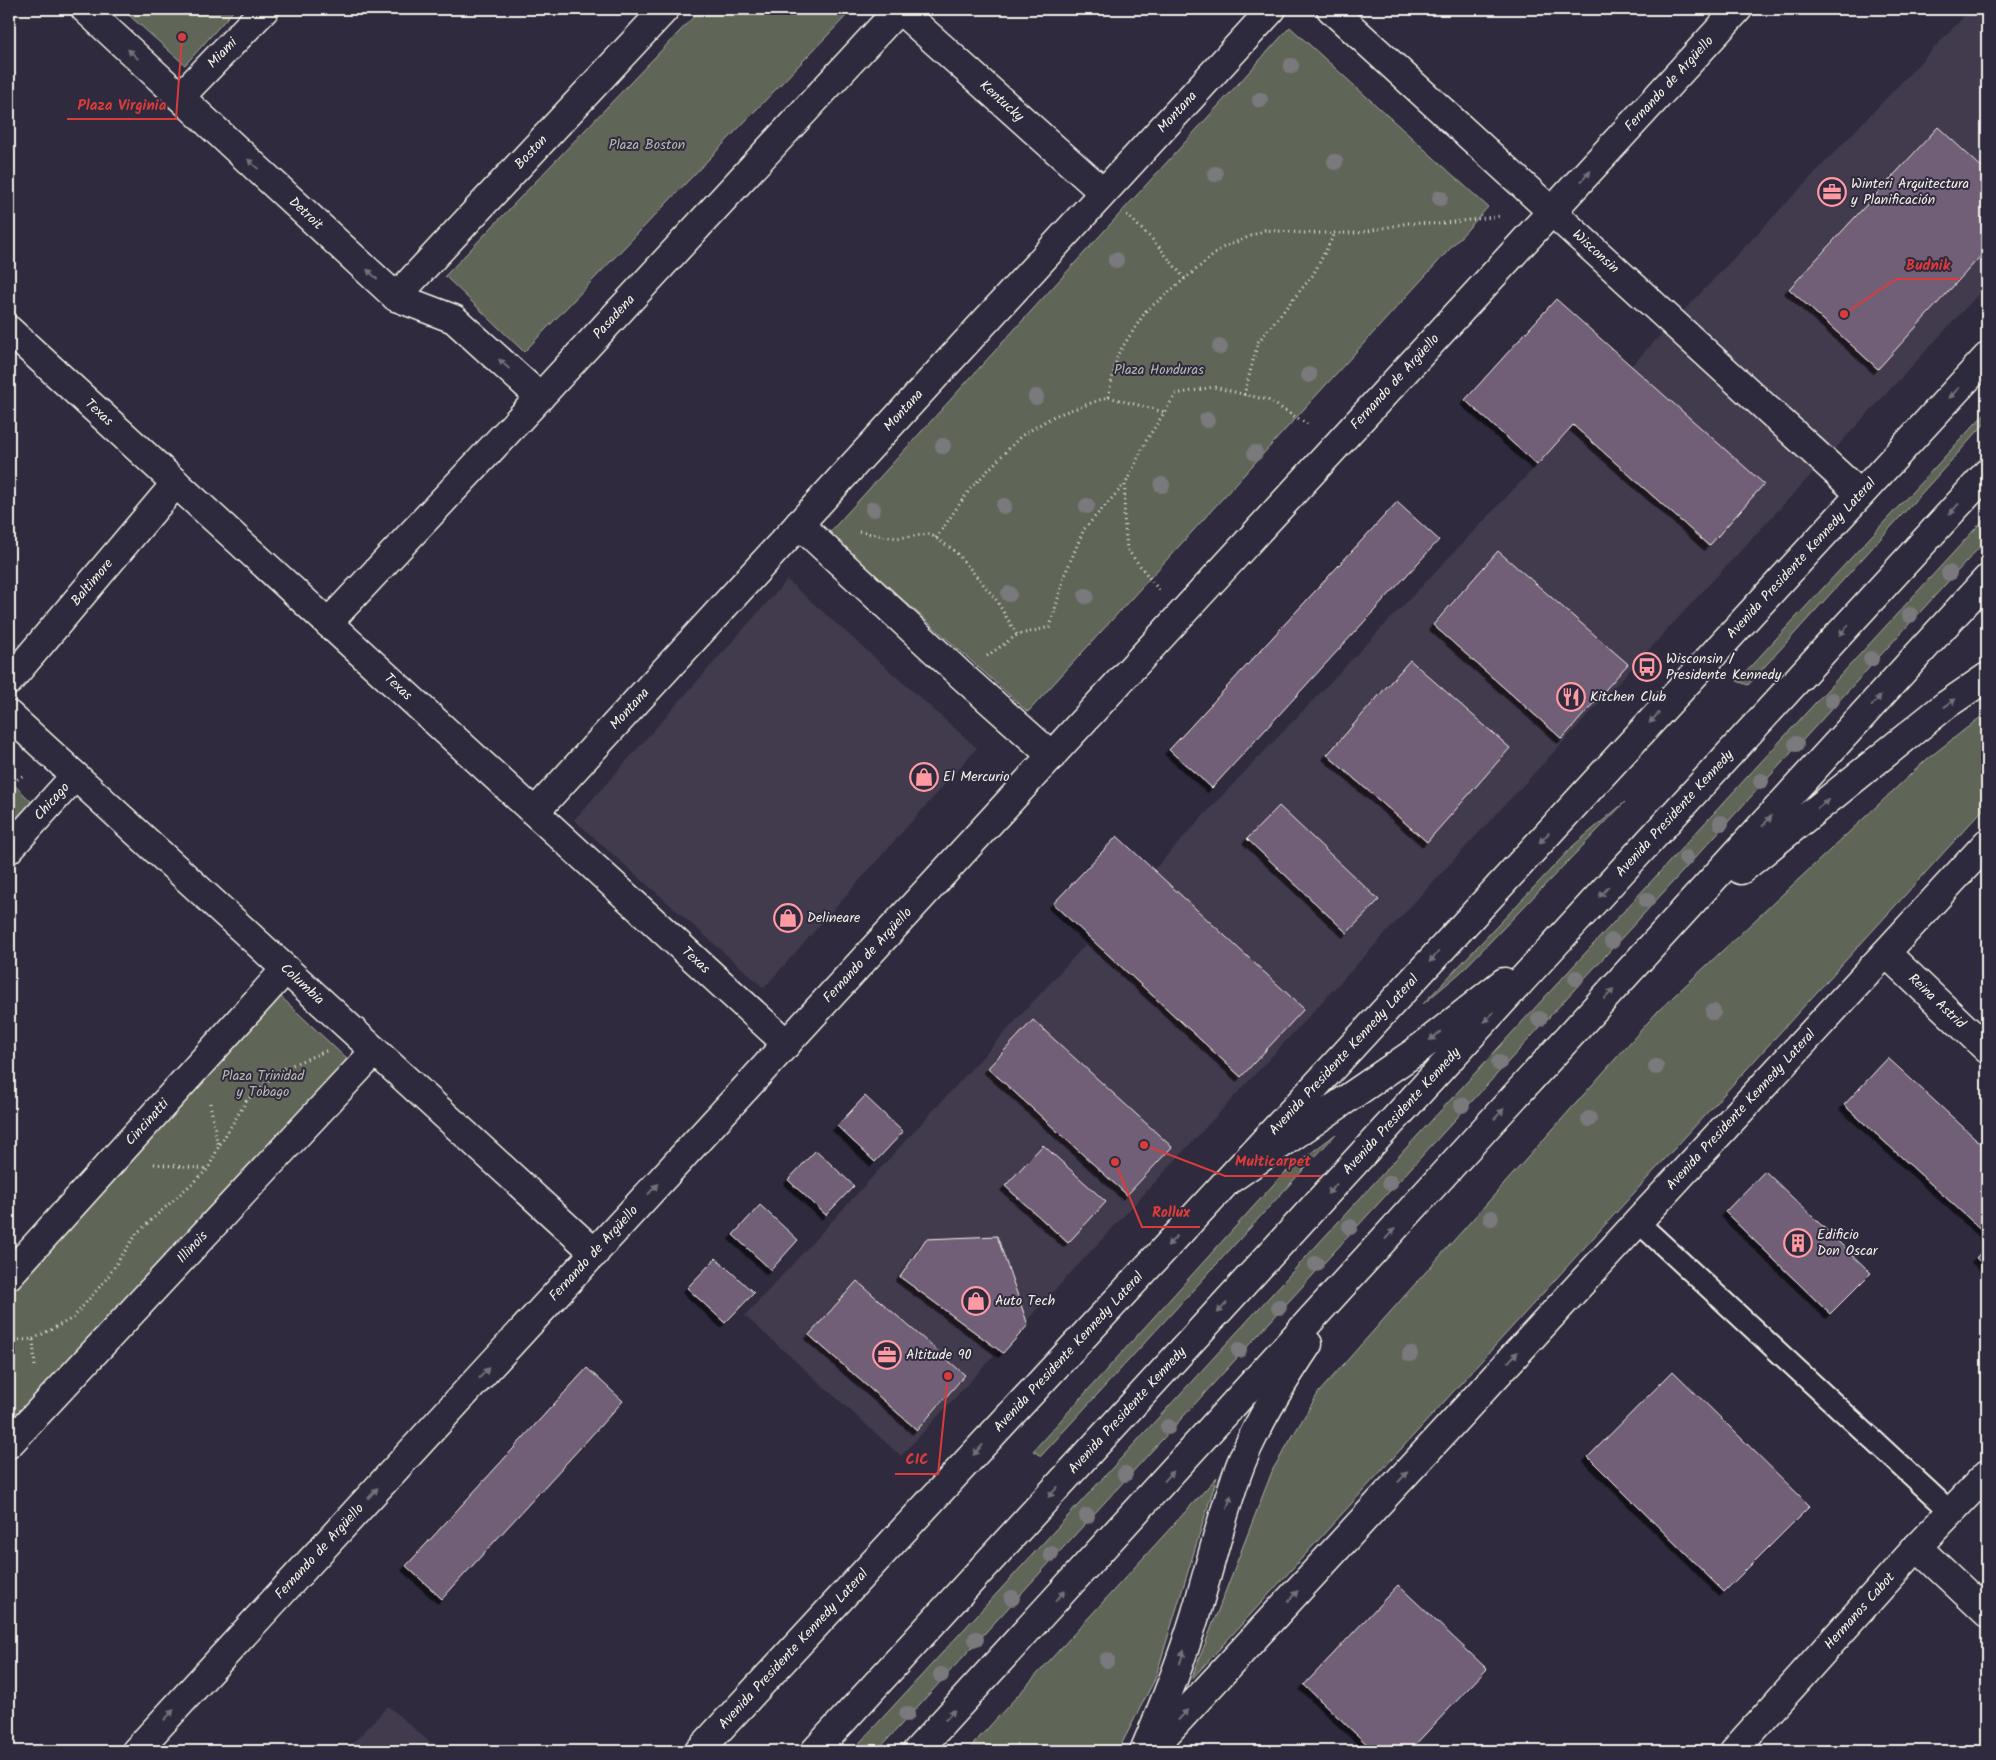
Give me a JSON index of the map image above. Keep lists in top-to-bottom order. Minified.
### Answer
{"streets":{"main road":["Miami","Fernando de Argüello","Kentucky","Montana","Boston","Detroit","Wisconsin","Pasadena","Texas","Avenida Presidente Kennedy Lateral","Baltimore","Chicago","Avenida Presidente Kennedy","Columbia","Reina Astrid","Cincinatti","Illinois","Hermanos Cabot"]},"crossings":[["Miami","Detroit"],["Fernando de Argüello","Wisconsin"],["Fernando de Argüello","Texas"],["Fernando de Argüello","Columbia"],["Kentucky","Montana"],["Kentucky","Pasadena"],["Montana","Texas"],["Boston","Detroit"],["Detroit","Pasadena"],["Wisconsin","Avenida Presidente Kennedy Lateral"],["Pasadena","Texas"],["Texas","Baltimore"],["Avenida Presidente Kennedy Lateral","Reina Astrid"],["Chicago","Columbia"],["Columbia","Cincinatti"],["Columbia","Illinois"]],"one_way":["Fernando de Argüello","Detroit"],"parks":["Plaza Boston","Plaza Honduras","Plaza Trinidad y Tobago"],"places":{"other":["Plaza Virginia","Budnik","Multicarpet","Rollux","CIC"],"office":["Winteri Arquitectura y Planificación","Altitude 90"],"bus stop":["Wisconsin / Presidente Kennedy"],"restaurant":["Kitchen Club"],"shop":["El Mercurio","Delineare","Auto Tech"],"building":["Edificio Don Oscar"]}}
